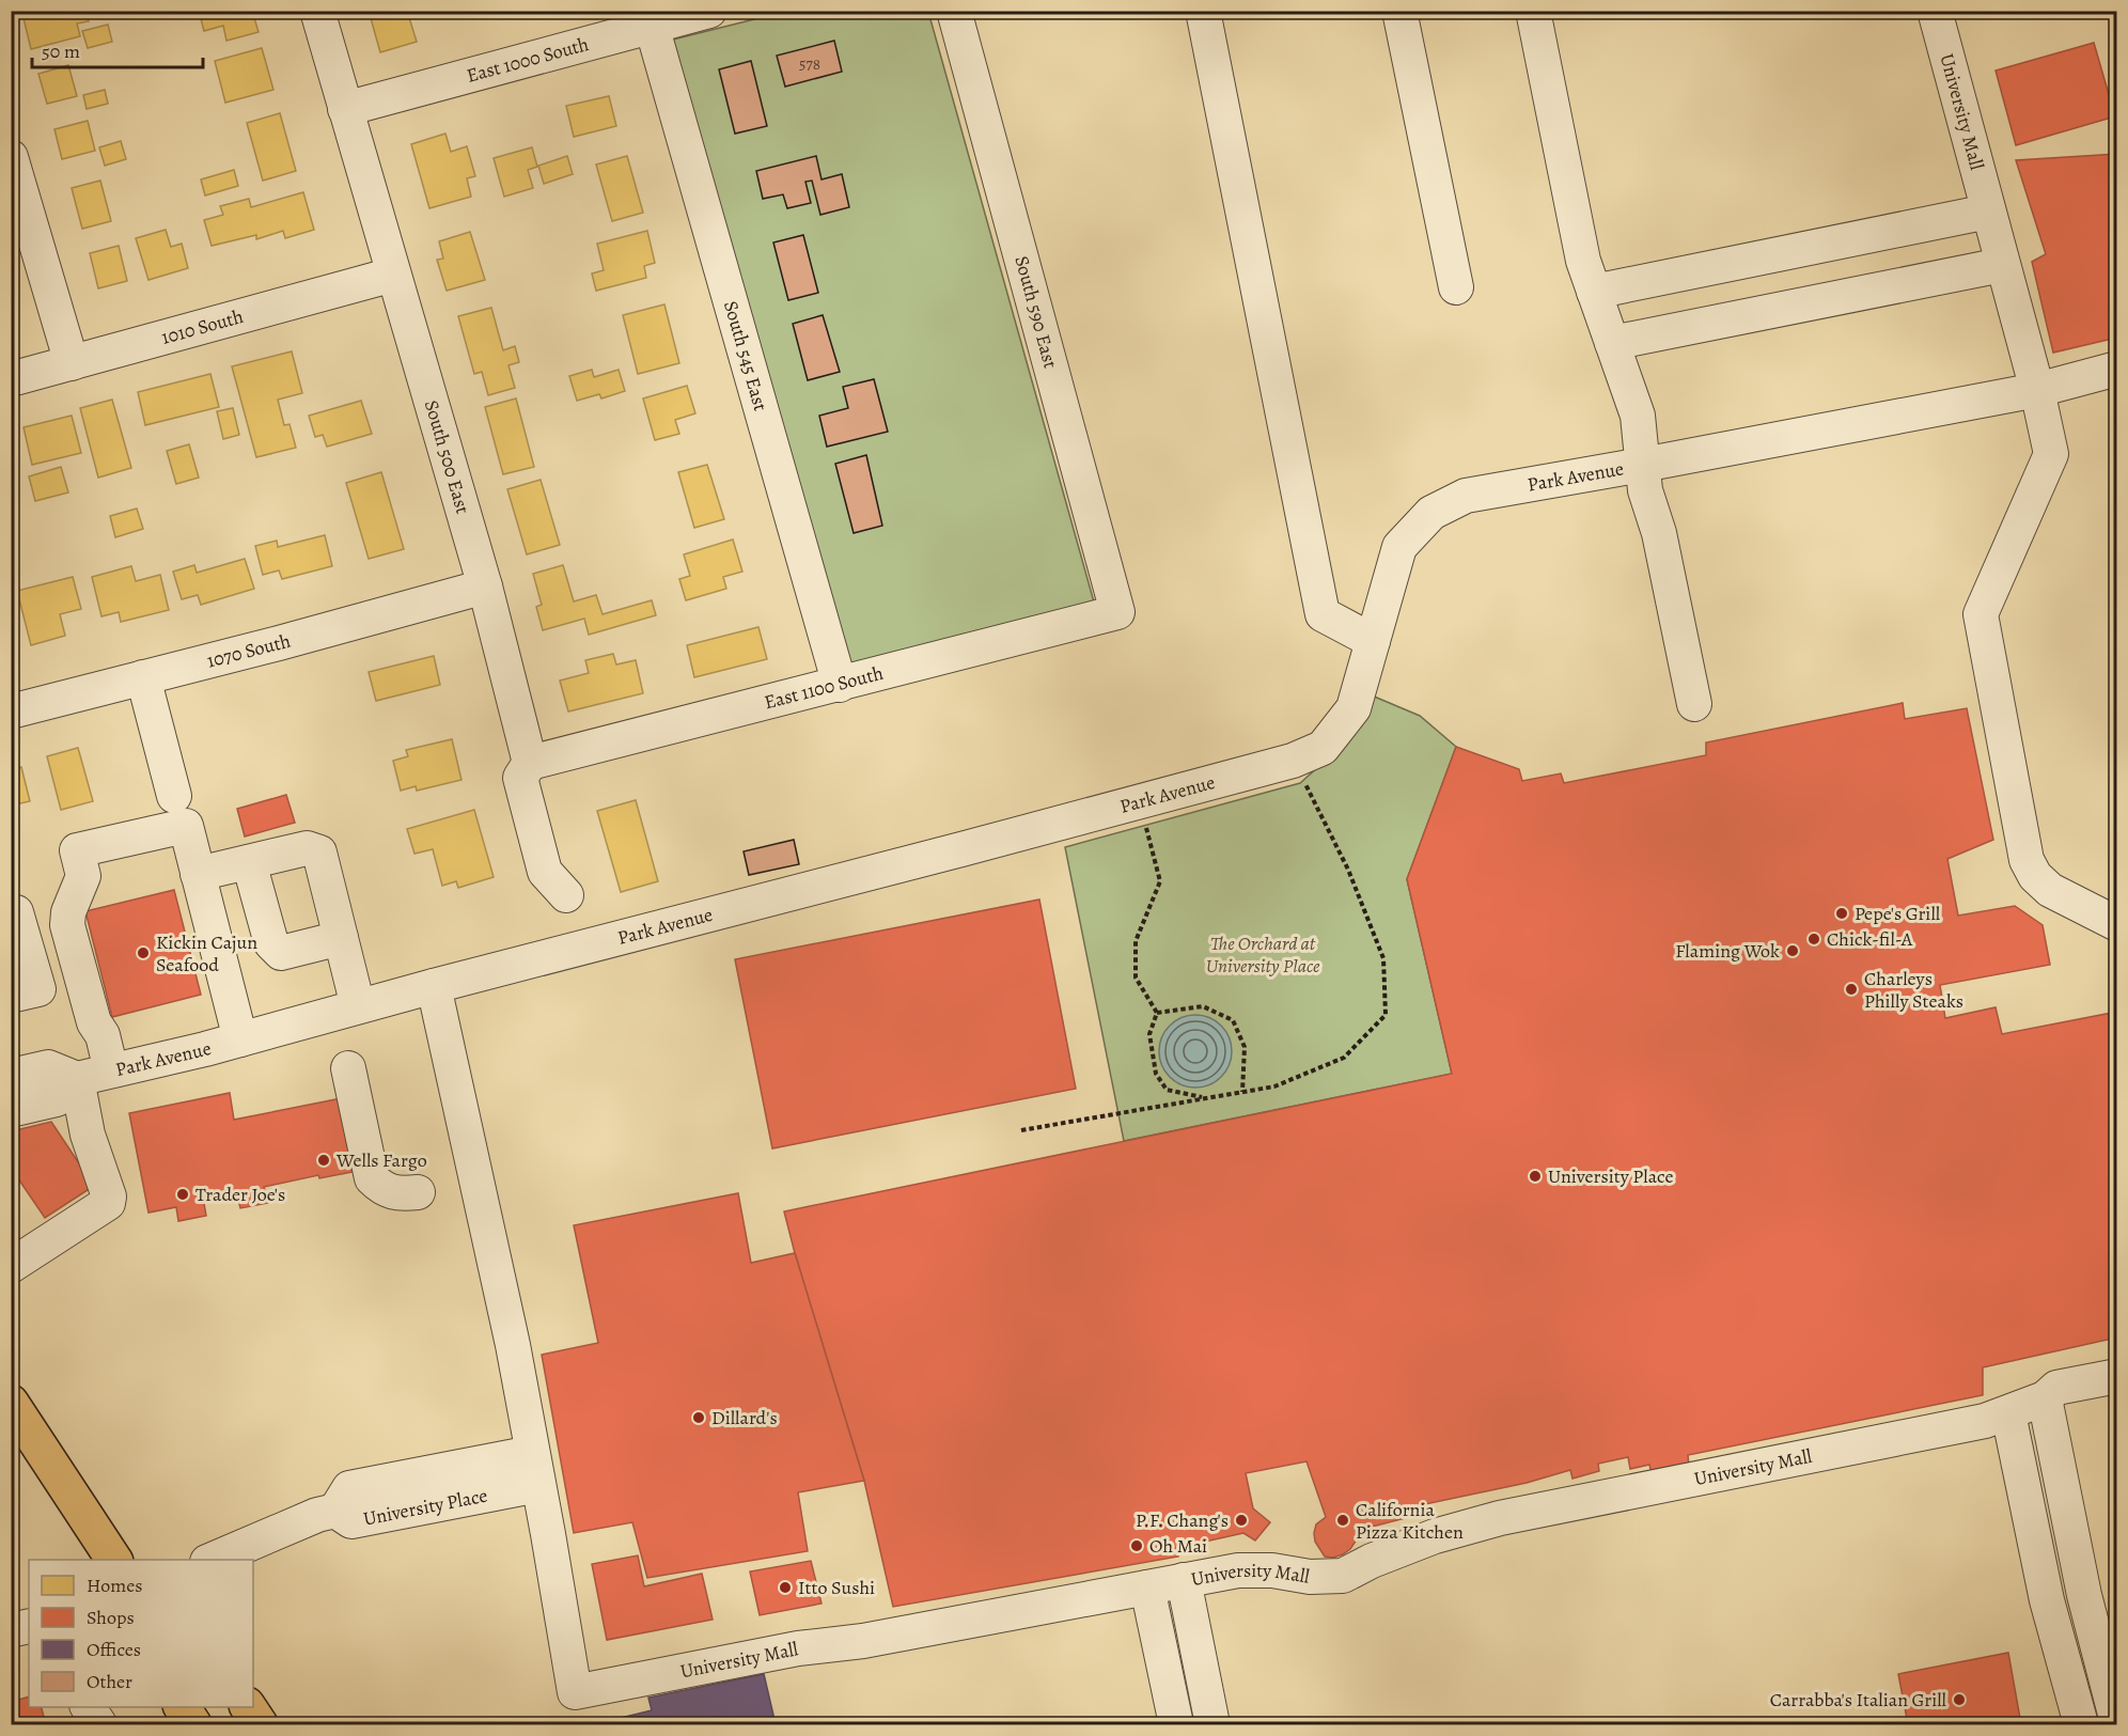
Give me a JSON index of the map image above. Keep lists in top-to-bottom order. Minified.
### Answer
{"streets":{"street":["East 1000 South","University Mall","South 590 East","1010 South","South 545 East","South 500 East","Park Avenue","1070 South","East 1100 South","University Place"]},"crossings":[["East 1000 South","South 545 East"],["East 1000 South","South 500 East"],["University Mall","Park Avenue"],["University Mall","University Place"],["South 590 East","East 1100 South"],["1010 South","South 500 East"],["South 545 East","East 1100 South"],["South 500 East","1070 South"],["South 500 East","East 1100 South"]],"parks":["The Orchard at University Place"],"places":["Pepe's Grill","Chick-fil-A","Flaming Wok","Kickin Cajun Seafood","Charleys Philly Steaks","Wells Fargo","University Place","Trader Joe's","Dillard's","P.F. Chang's","California Pizza Kitchen","Oh Mai","Itto Sushi","Carrabba's Italian Grill"],"house_numbers":["578"],"legend":["Homes","Shops","Offices","Other"],"scale_bar":"50 m"}
